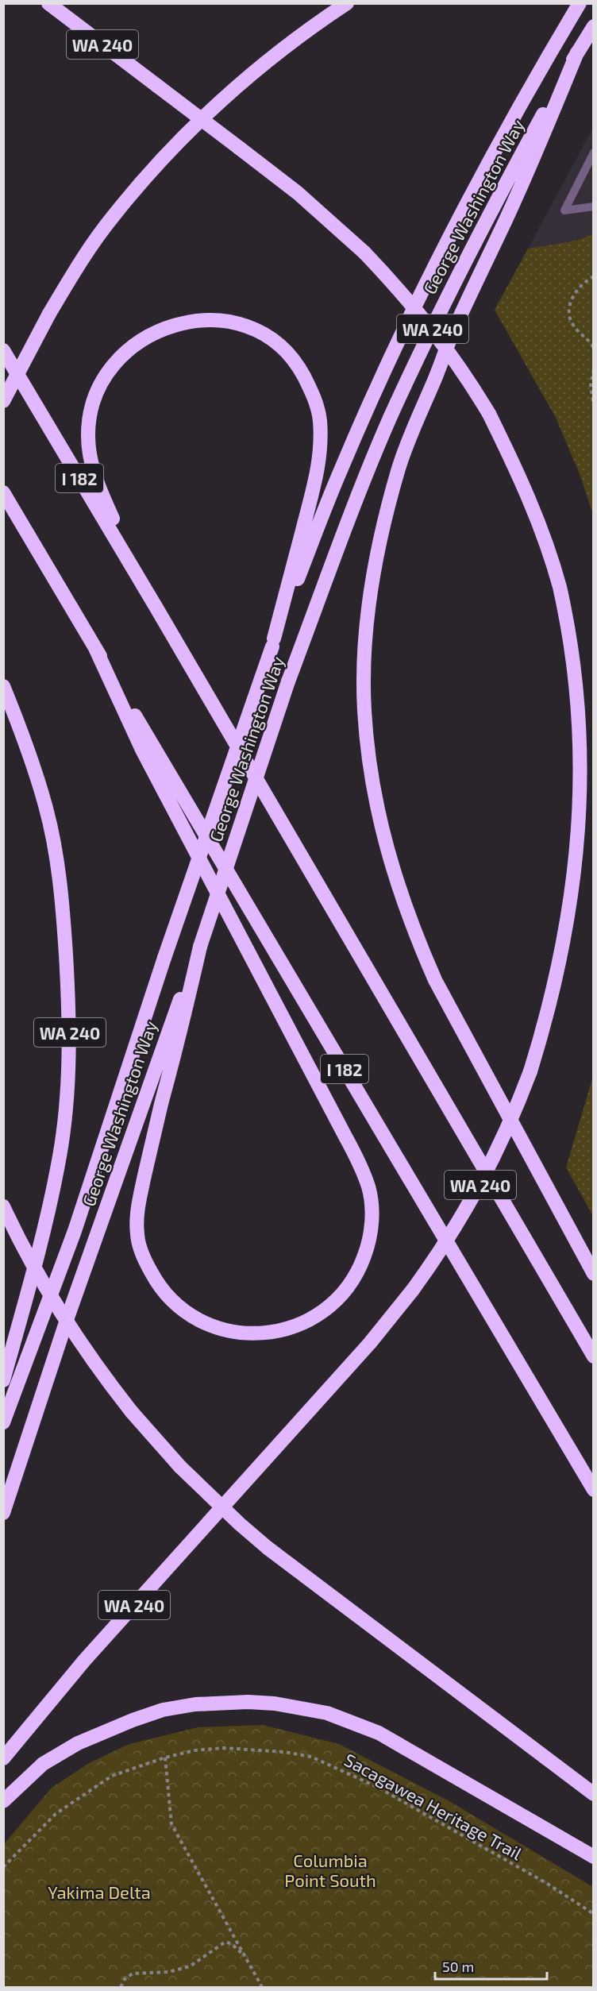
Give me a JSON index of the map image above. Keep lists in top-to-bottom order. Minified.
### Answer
{"streets":{"highway":["WA 240","George Washington Way","I 182"],"path":["Sacagawea Heritage Trail"]},"parks":["Columbia Point South","Yakima Delta"],"scale_bar":"50 m"}
